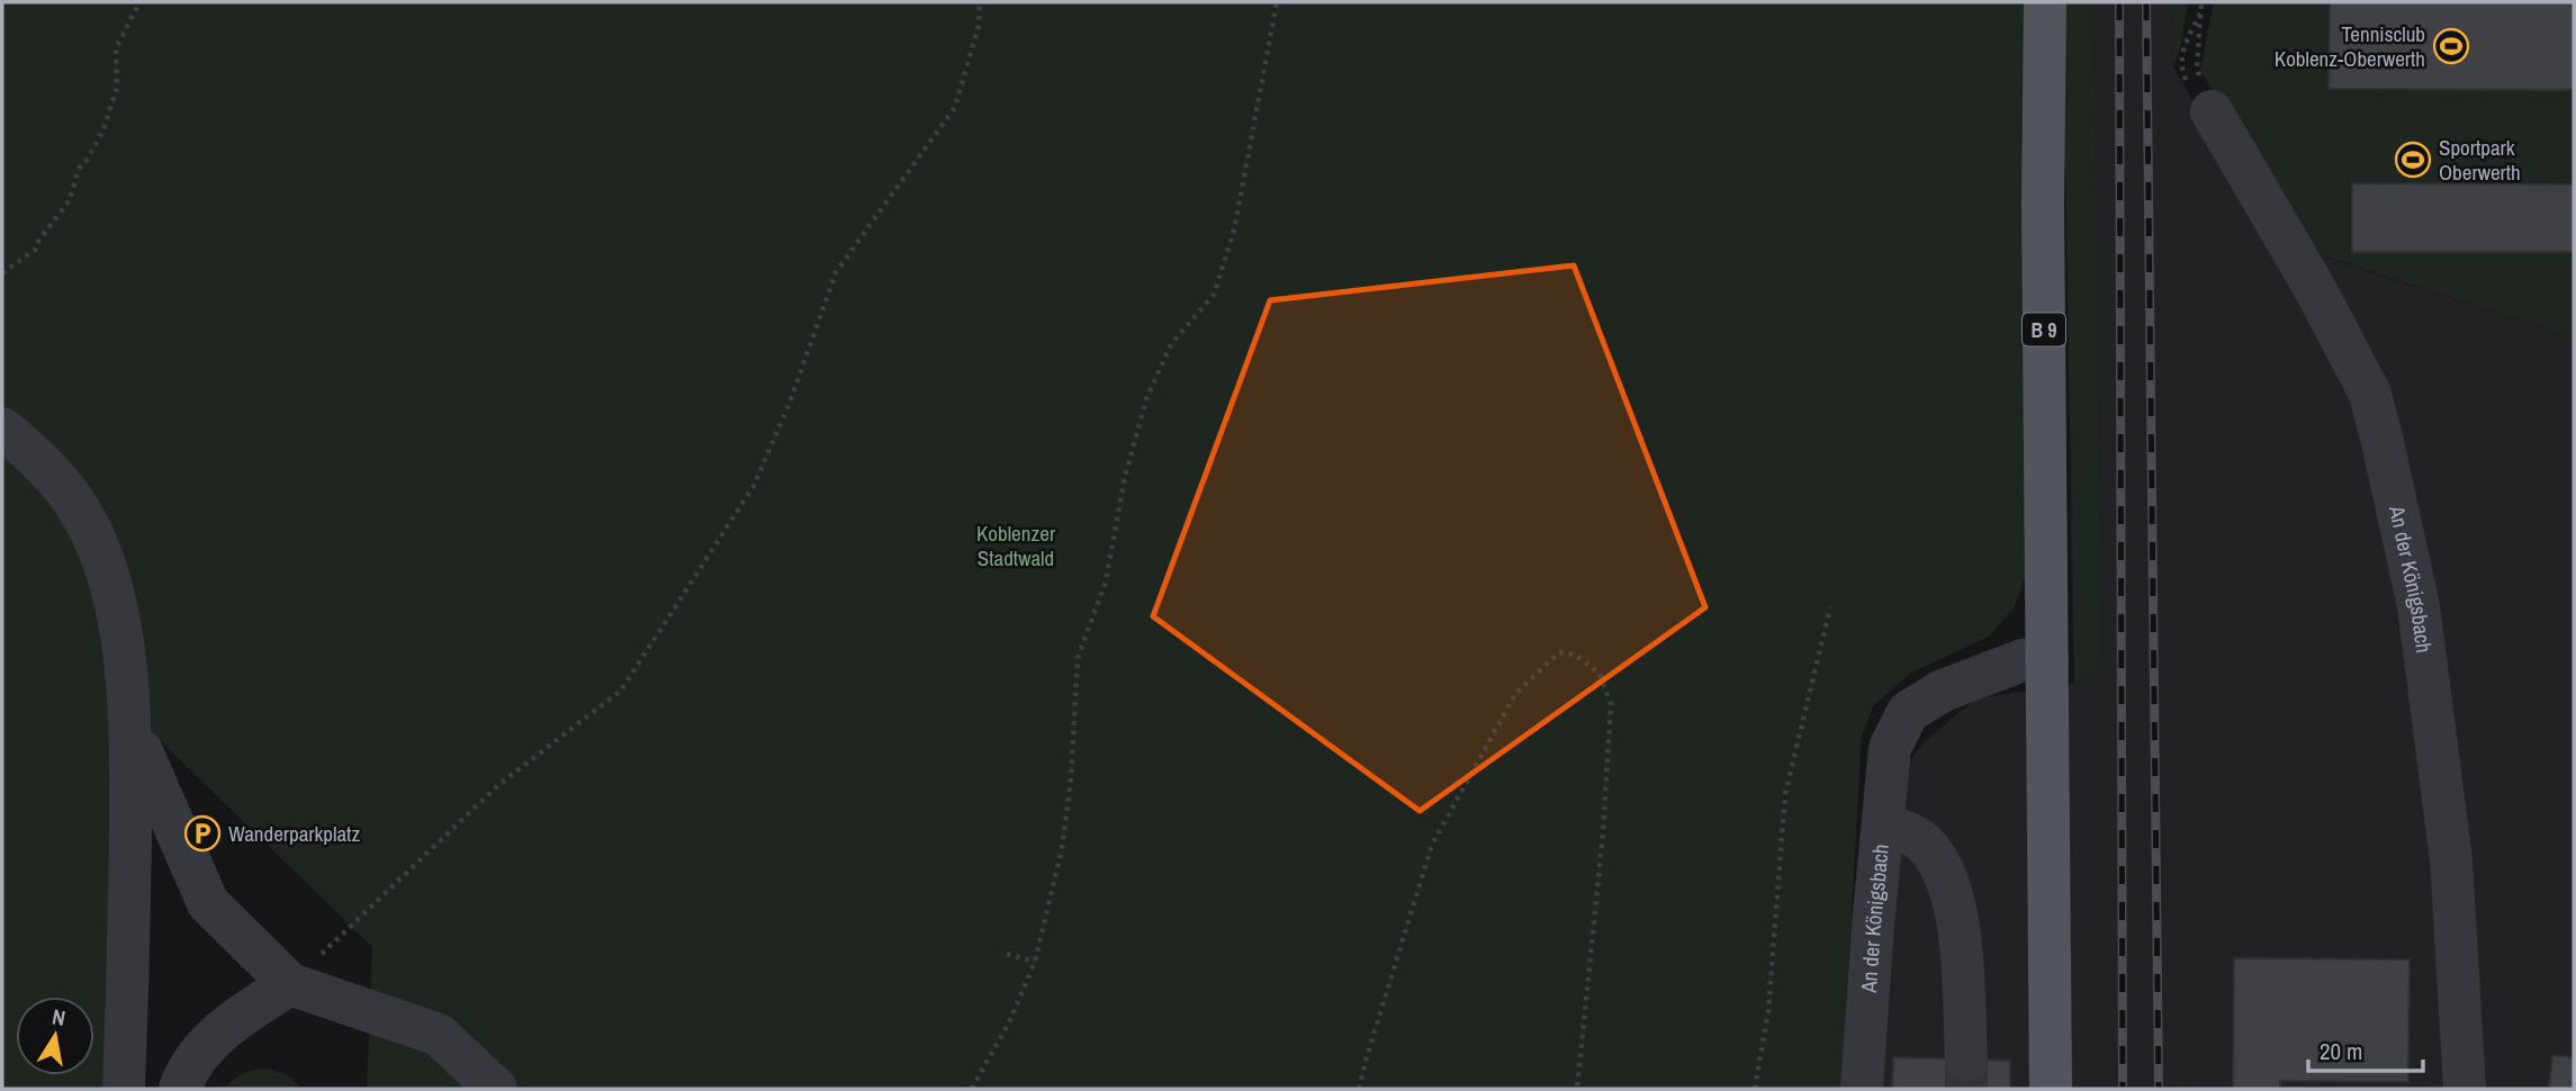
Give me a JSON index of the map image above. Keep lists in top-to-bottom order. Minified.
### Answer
{"streets":{"main road":["B 9"],"street":["An der Königsbach"]},"crossings":[["B 9","An der Königsbach"]],"parks":["Koblenzer Stadtwald"],"places":{"sports":["Tennisclub Koblenz-Oberwerth","Sportpark Oberwerth"],"parking":["Wanderparkplatz"]},"scale_bar":"20 m","north":"top"}
